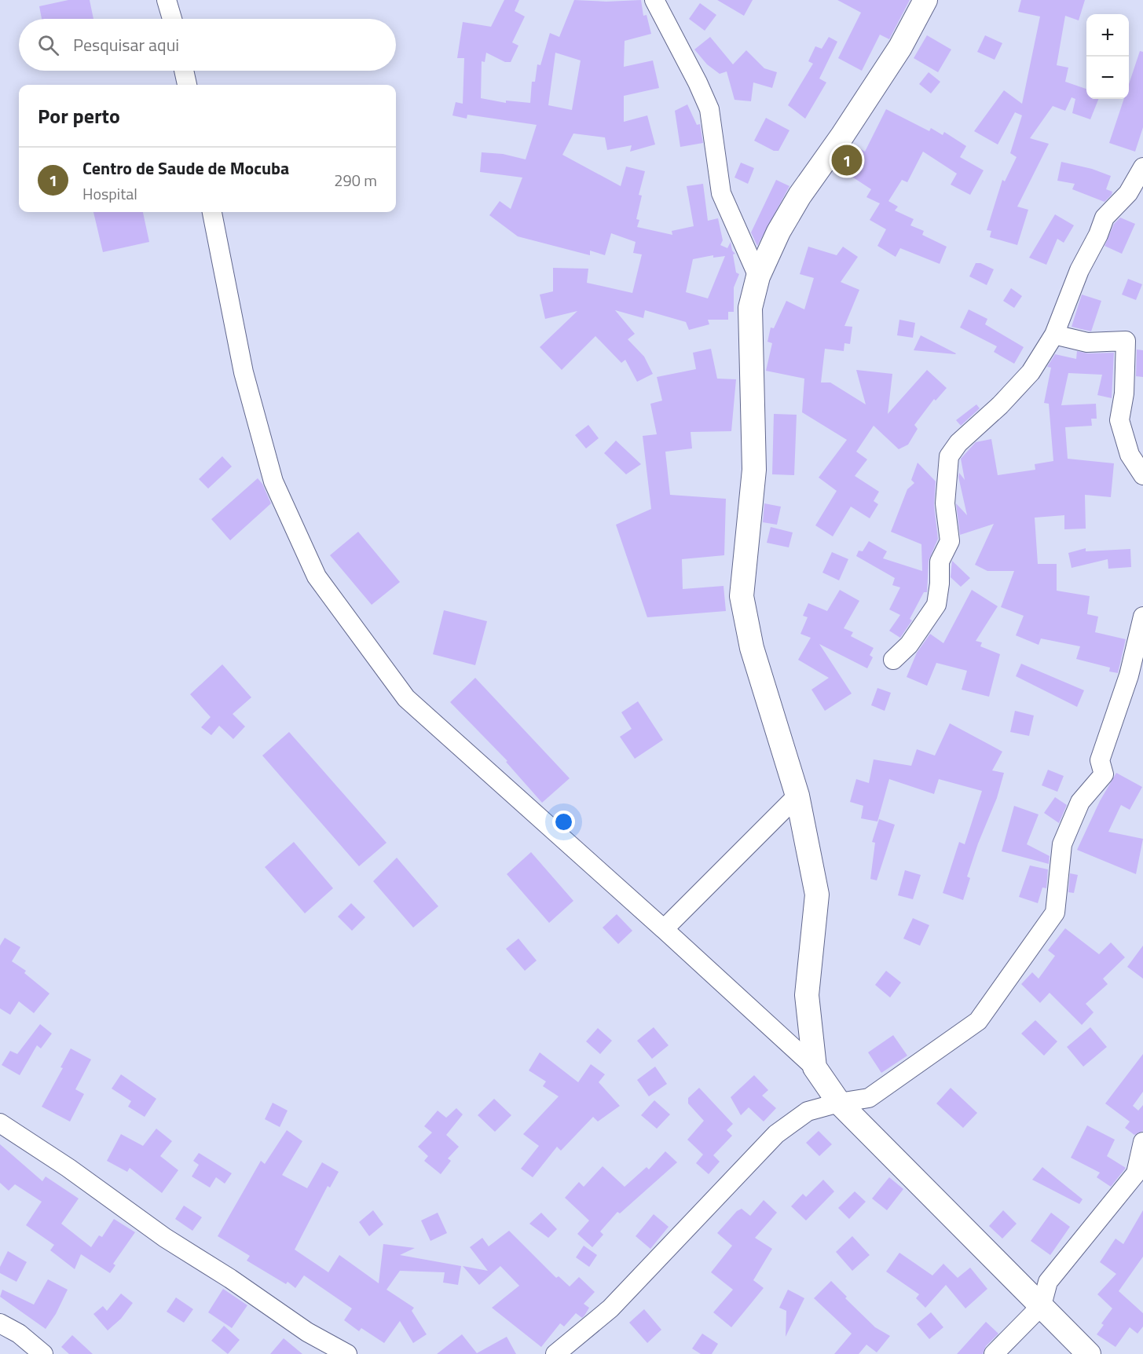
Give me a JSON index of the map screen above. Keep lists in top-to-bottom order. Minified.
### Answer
{"page":{"map_buttons":["+","−"],"search":"Pesquisar aqui","heading":"Por perto","pins":"1","list":[{"mark":"1","name":"Centro de Saude de Mocuba","note":"Hospital","value":"290 m"}]}}
